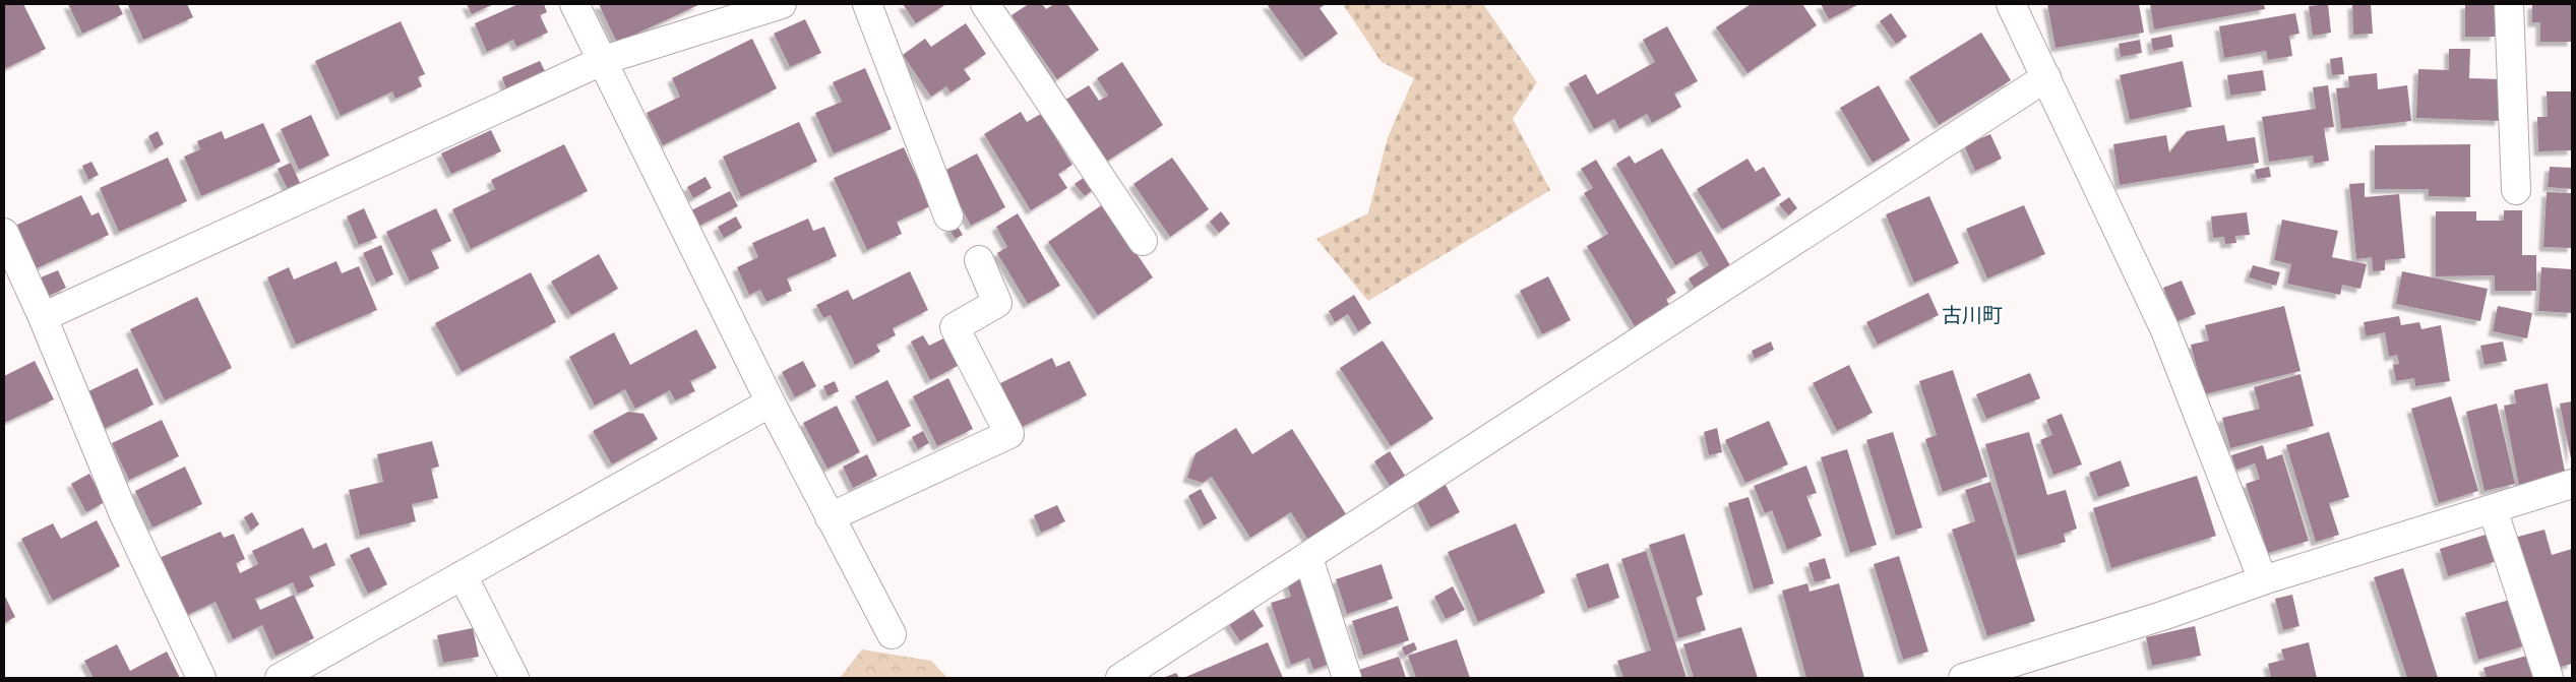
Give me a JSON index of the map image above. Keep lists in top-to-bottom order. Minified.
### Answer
{"districts":["古川町"]}
